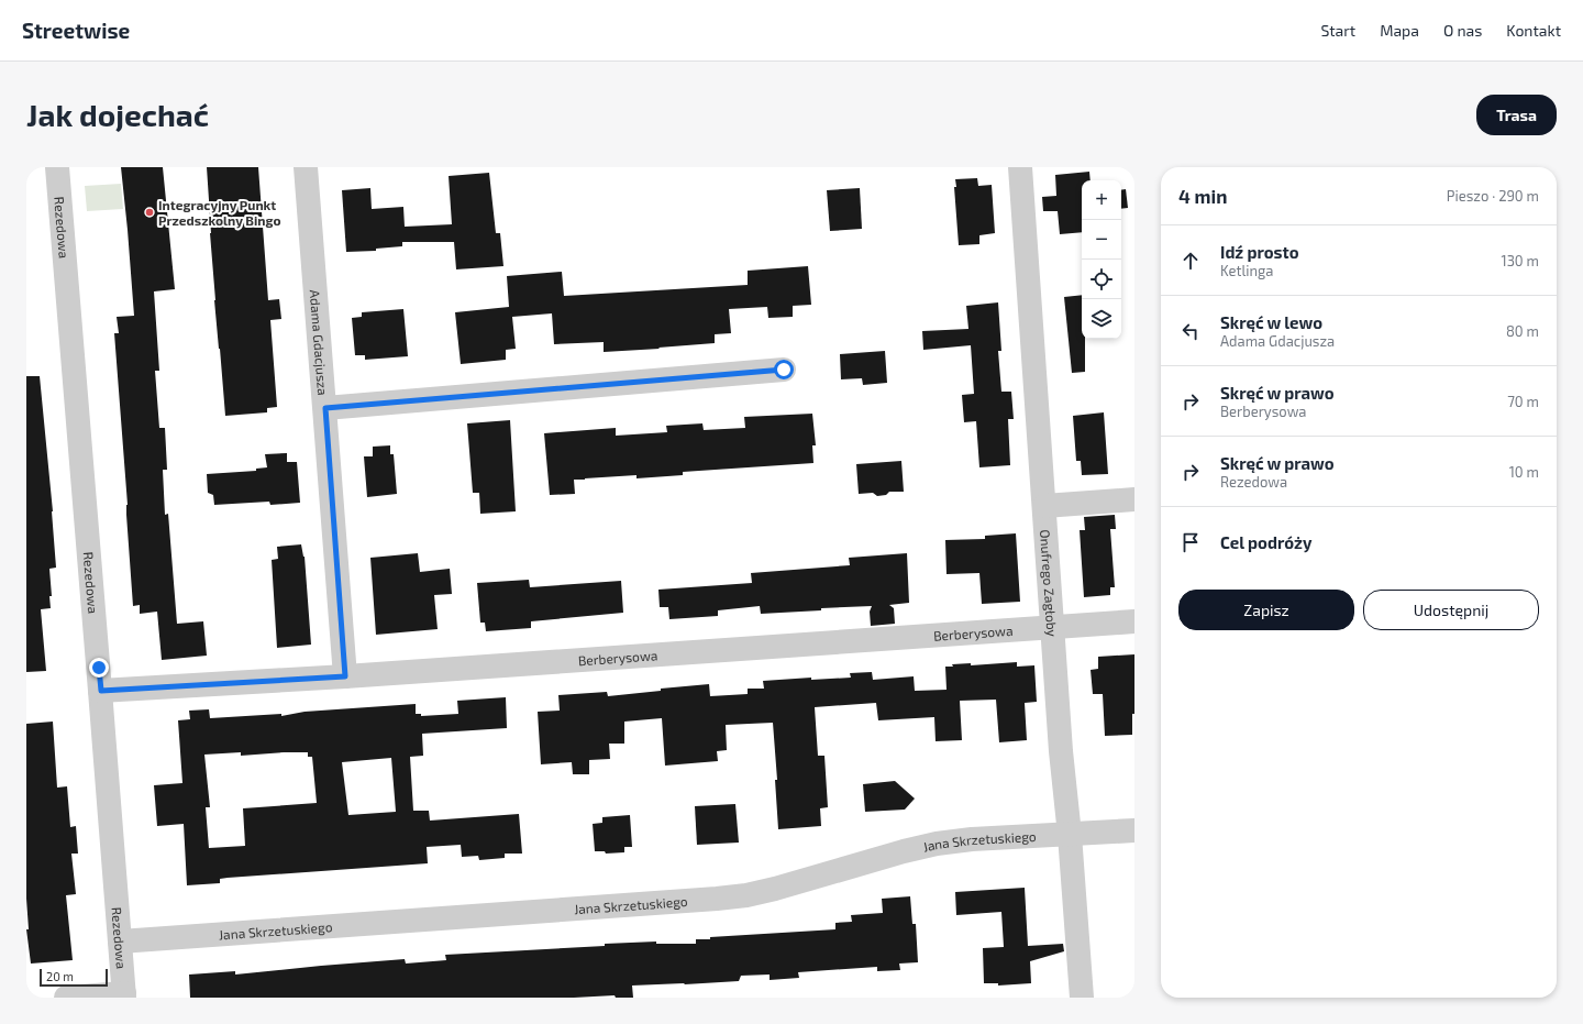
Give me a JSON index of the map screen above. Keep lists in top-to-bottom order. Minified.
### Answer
{"streets":{"street":["Rezedowa","Adama Gdacjusza","Onufrego Zagłoby","Berberysowa","Jana Skrzetuskiego"]},"crossings":[["Rezedowa","Berberysowa"],["Rezedowa","Jana Skrzetuskiego"],["Adama Gdacjusza","Berberysowa"],["Onufrego Zagłoby","Berberysowa"],["Onufrego Zagłoby","Jana Skrzetuskiego"]],"places":["Integracyjny Punkt Przedszkolny Bingo"],"scale_bar":"20 m","page":{"header":"Streetwise","nav":["Start","Mapa","O nas","Kontakt"],"buttons":["Trasa",["Zapisz","Udostępnij"]],"title":"Jak dojechać","heading":["4 min","Pieszo · 290 m"],"map_buttons":["+","−"],"list":[["Idź prosto","Ketlinga","130 m"],["Skręć w lewo","Adama Gdacjusza","80 m"],["Skręć w prawo","Berberysowa","70 m"],["Skręć w prawo","Rezedowa","10 m"],"Cel podróży"],"scale":"20 m"}}
